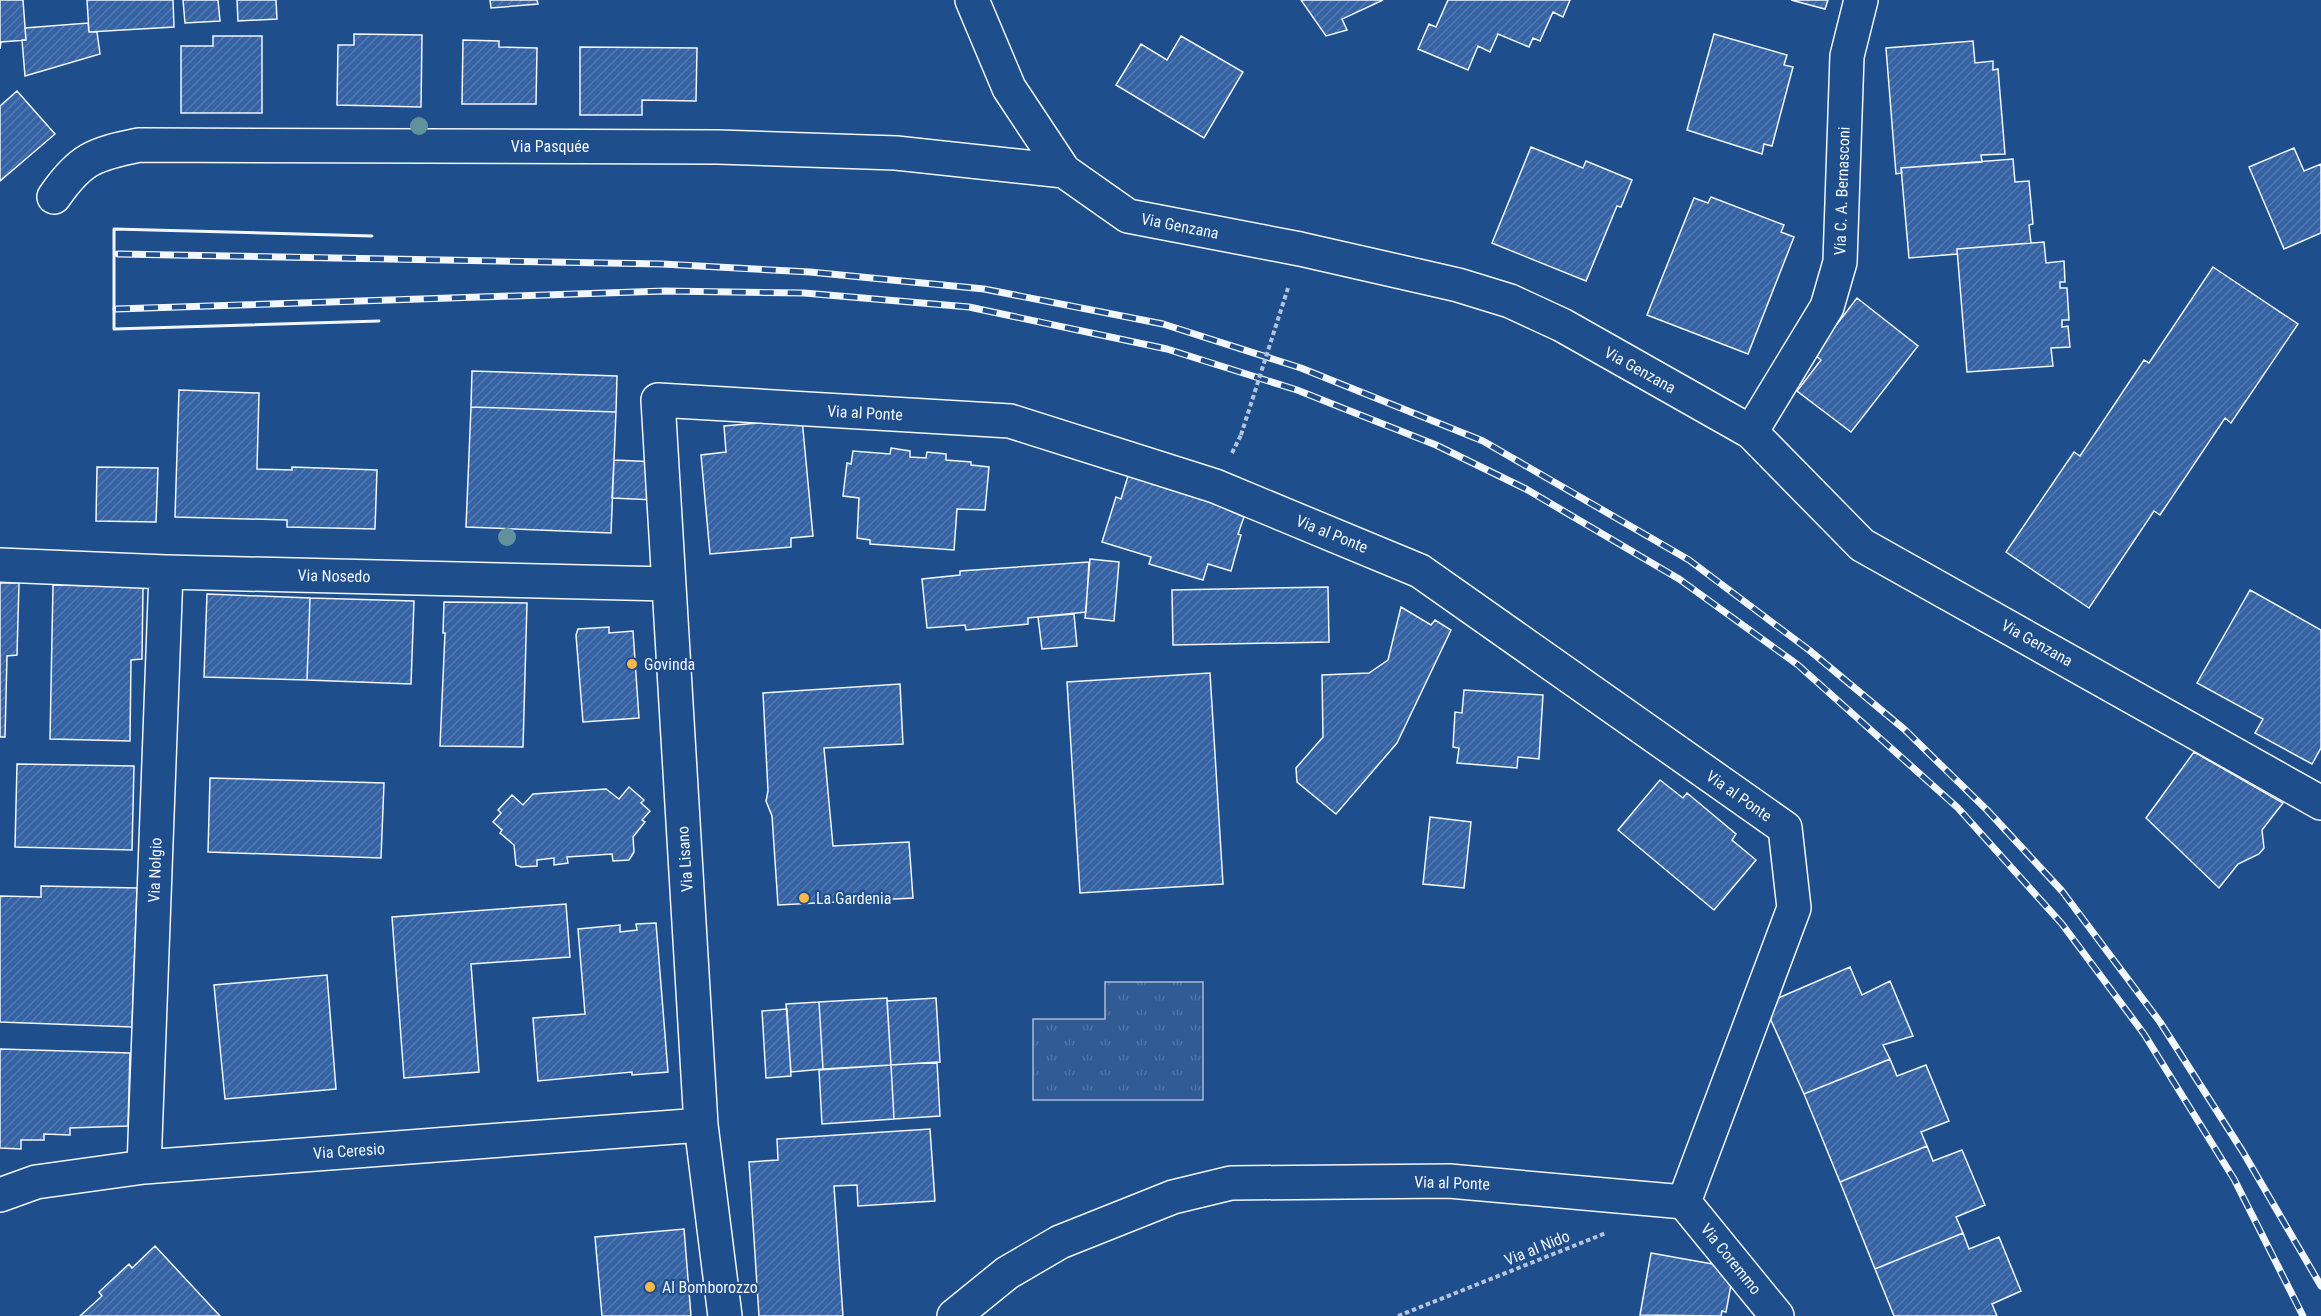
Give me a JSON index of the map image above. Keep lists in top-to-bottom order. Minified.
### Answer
{"streets":{"street":["Via Pasquée","Via C. A. Bernasconi","Via Genzana","Via al Ponte","Via Nosedo","Via Lisano","Via Nolgio","Via Ceresio","Via Coremmo"],"path":["Via al Nido"]},"crossings":[["Via Pasquée","Via Genzana"],["Via C. A. Bernasconi","Via Genzana"],["Via al Ponte","Via Lisano"],["Via al Ponte","Via Coremmo"],["Via Nosedo","Via Lisano"],["Via Nosedo","Via Nolgio"],["Via Lisano","Via Ceresio"],["Via Nolgio","Via Ceresio"]],"places":["Govinda","La Gardenia","Al Bomborozzo"]}
